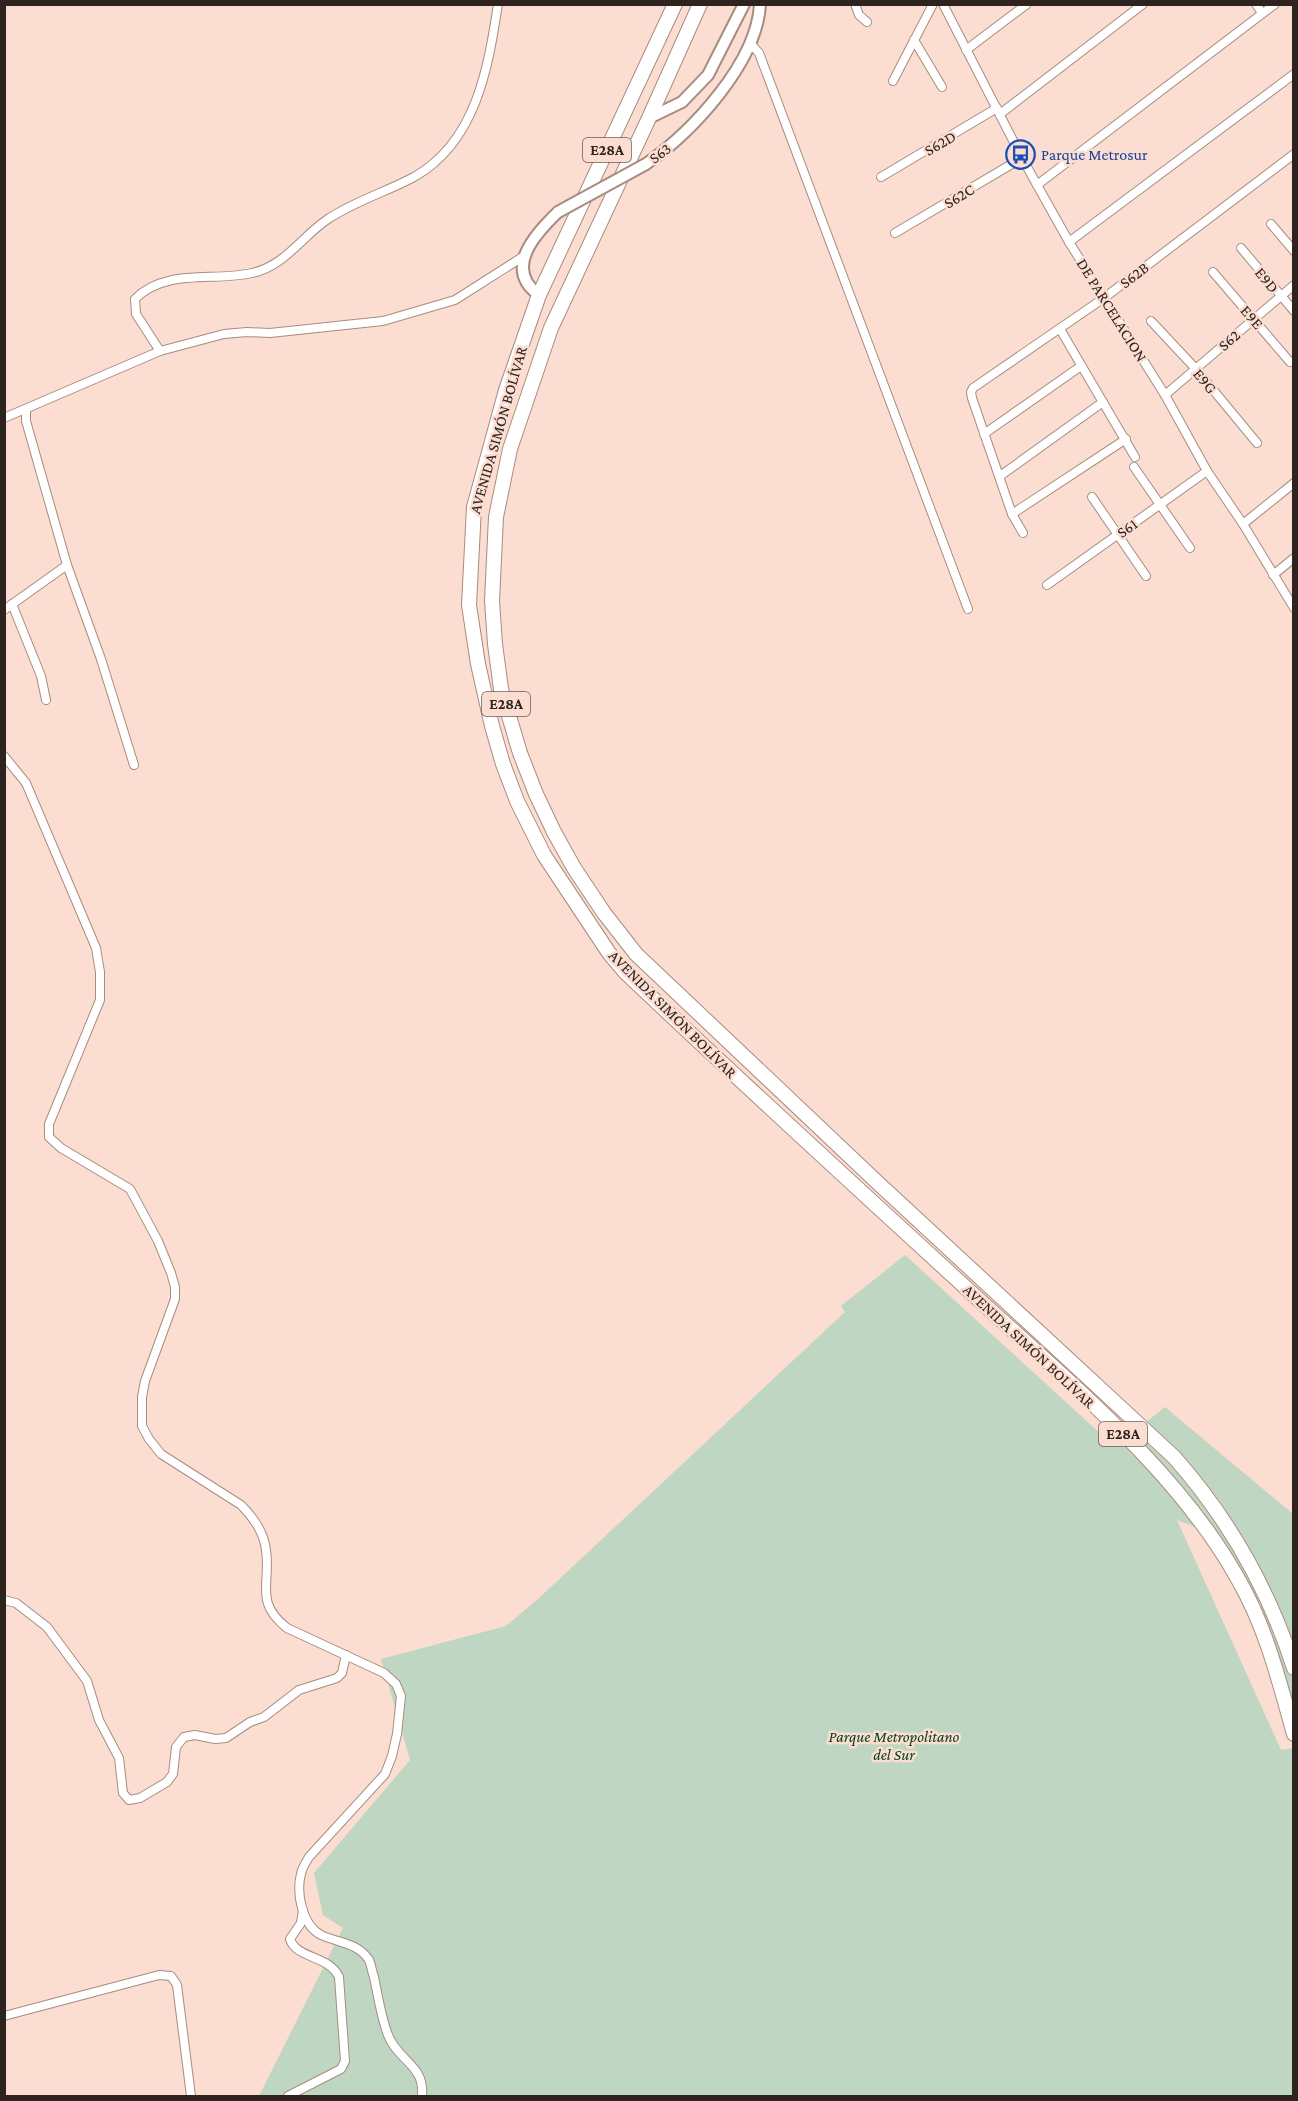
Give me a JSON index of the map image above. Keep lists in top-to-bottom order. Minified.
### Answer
{"streets":{"highway":["E28A","AVENIDA SIMÓN BOLÍVAR"],"main road":["S63"],"street":["S62D","S62C","S62B","E9D","DE PARCELACION","E9E","S62","E9G","S61"]},"crossings":[["S62D","DE PARCELACION"],["S63","AVENIDA SIMÓN BOLÍVAR"],["S62C","DE PARCELACION"],["S62B","DE PARCELACION"],["E9D","S62"],["DE PARCELACION","S62"],["DE PARCELACION","S61"],["E9E","S62"],["S62","E9G"]],"parks":["Parque Metropolitano del Sur"],"places":{"bus stop":["Parque Metrosur"]}}
